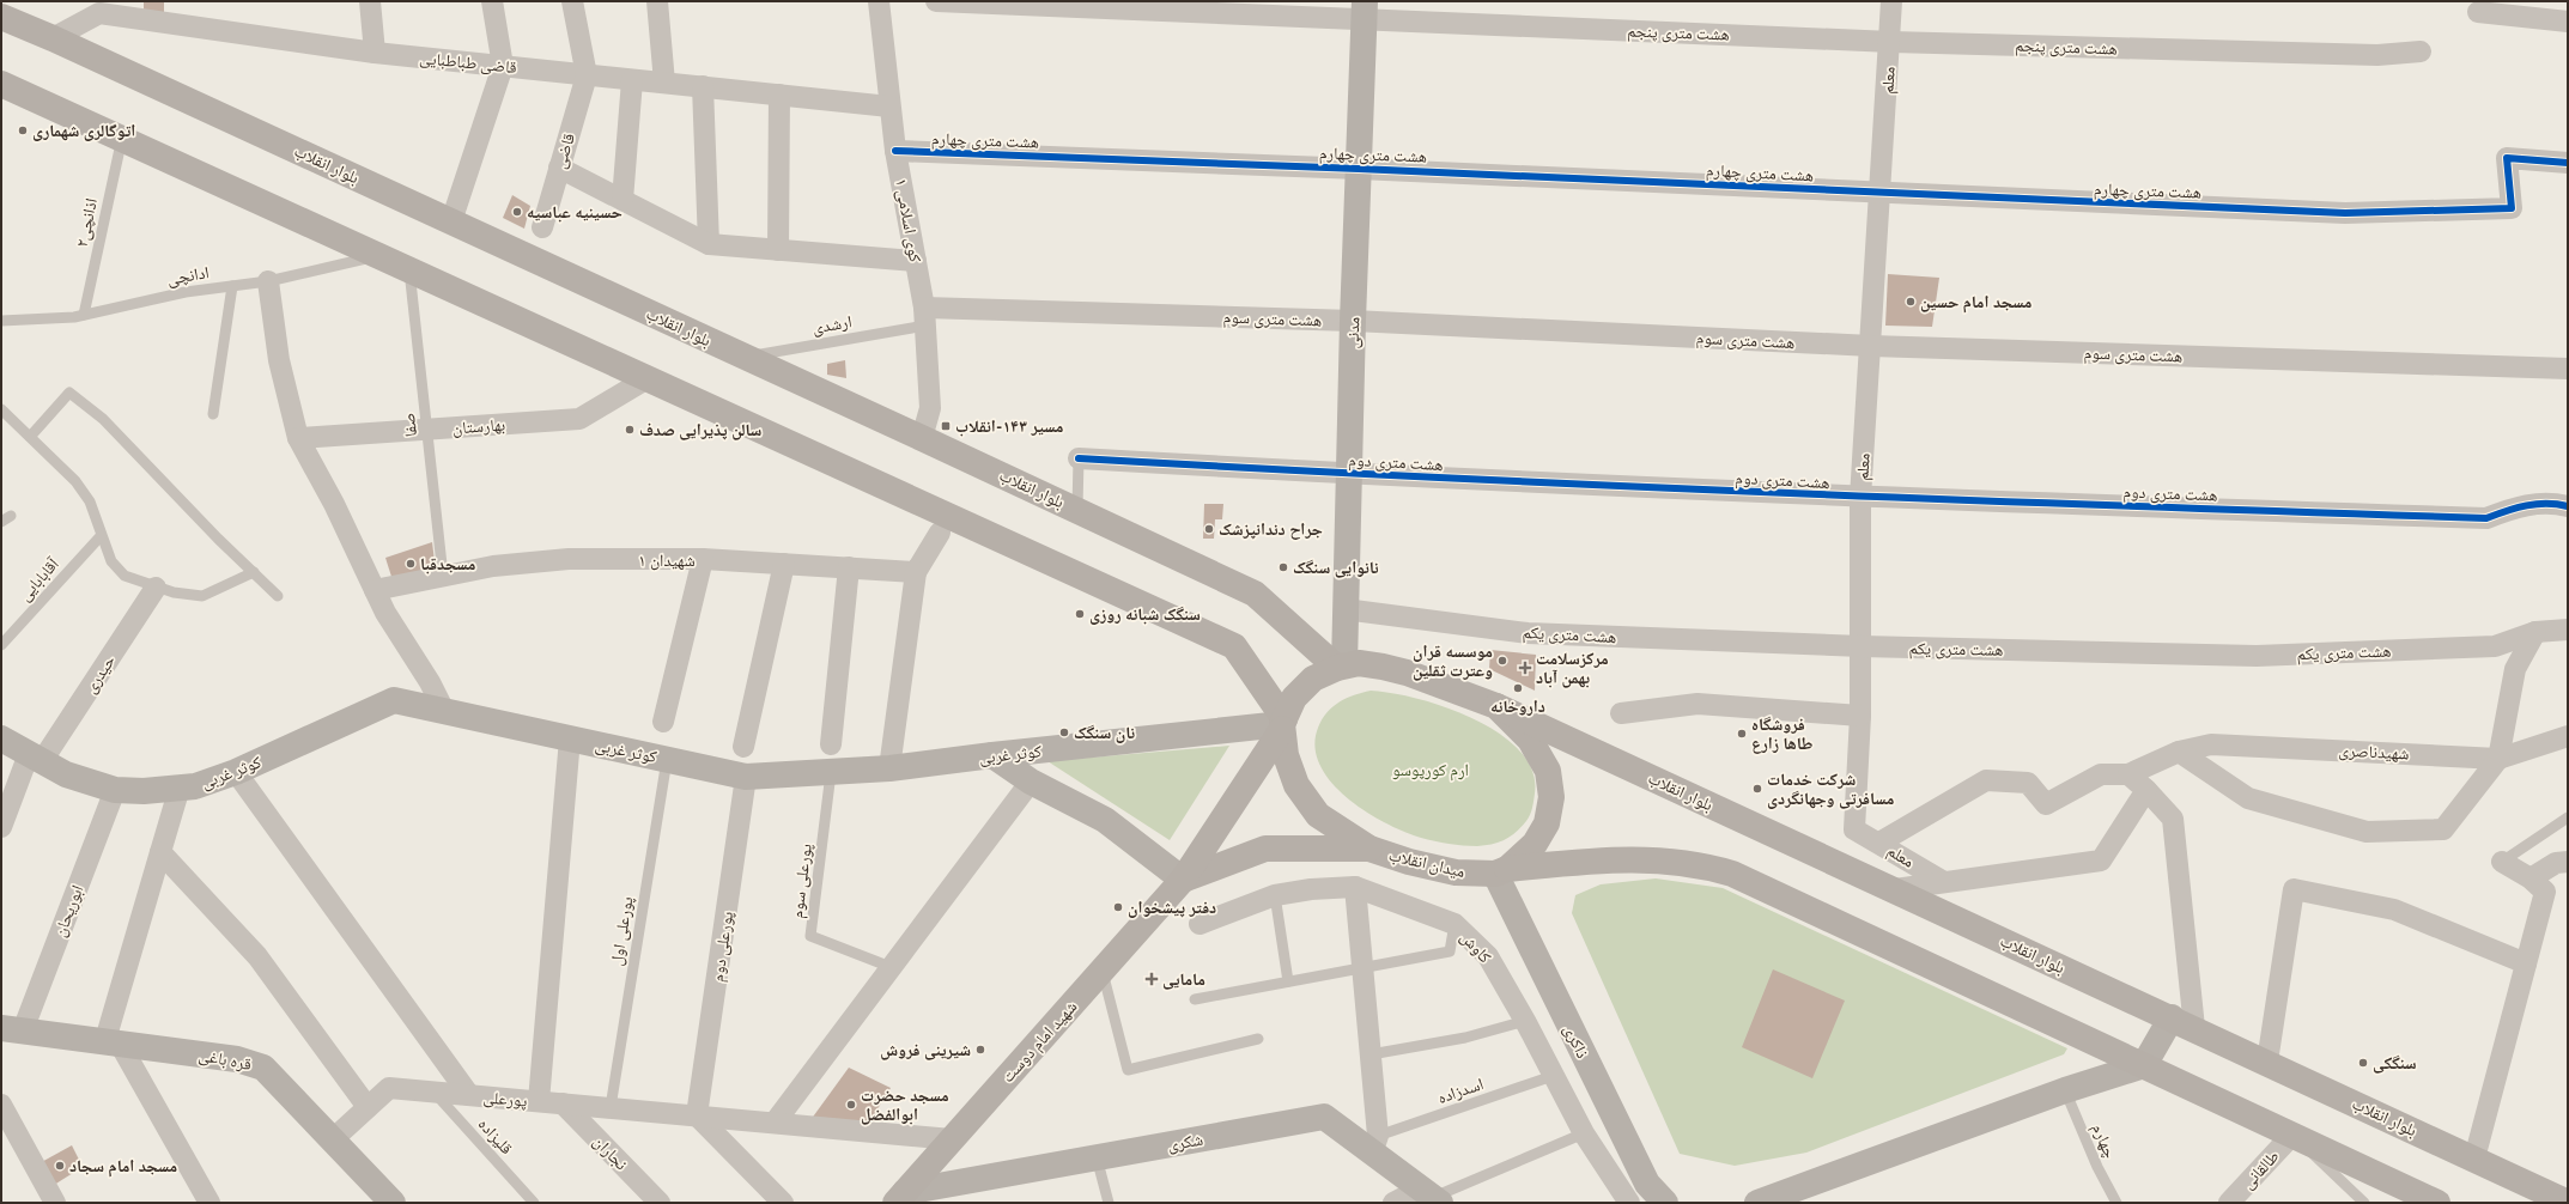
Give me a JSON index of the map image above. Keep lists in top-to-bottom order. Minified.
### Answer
{"streets":{"main road":["بلوار انقلاب","میدان انقلاب","شهید امام دوست"],"street":["هشت متری پنجم","قاضی طباطبایی","معلم","هشت متری چهارم","قاضی","کوی اسلامی ۱","هشت متری سوم","مدنی","بهارستان","هشت متری دوم","شهیدان ۱","هشت متری یکم","حیدری","کوثر غربی","شهید‌ناصری","ابوریحان","پورعلی دوم","کاوش","ذاکری","قره باغی","پورعلی","شکری","نجاران","طالقانی"],"lane":["اذانچی۲","ادانچی","ارشدی","صفا","آقابابایی","پورعلی سوم","پورعلی اول","اسدزاده","قلیزاده","چهارم"]},"crossings":[["هشت متری پنجم","معلم"],["هشت متری پنجم","مدنی"],["قاضی طباطبایی","قاضی"],["قاضی طباطبایی","بلوار انقلاب"],["قاضی طباطبایی","کوی اسلامی ۱"],["معلم","هشت متری چهارم"],["معلم","هشت متری سوم"],["معلم","هشت متری دوم"],["معلم","هشت متری یکم"],["هشت متری چهارم","کوی اسلامی ۱"],["هشت متری چهارم","مدنی"],["بلوار انقلاب","کوی اسلامی ۱"],["بلوار انقلاب","ارشدی"],["بلوار انقلاب","مدنی"],["کوی اسلامی ۱","هشت متری سوم"],["کوی اسلامی ۱","ارشدی"],["اذانچی۲","ادانچی"],["هشت متری سوم","ارشدی"],["هشت متری سوم","مدنی"],["مدنی","هشت متری دوم"],["مدنی","هشت متری یکم"],["صفا","بهارستان"],["صفا","شهیدان ۱"],["حیدری","کوثر غربی"],["کوثر غربی","میدان انقلاب"],["کوثر غربی","پورعلی سوم"],["کوثر غربی","ابوریحان"],["کوثر غربی","پورعلی اول"],["کوثر غربی","پورعلی دوم"],["کوثر غربی","شهید امام دوست"],["میدان انقلاب","شهید امام دوست"],["میدان انقلاب","ذاکری"],["ابوریحان","قره باغی"],["پورعلی اول","پورعلی"],["پورعلی دوم","پورعلی"],["کاوش","اسدزاده"],["شهید امام دوست","پورعلی"],["شهید امام دوست","شکری"],["قره باغی","پورعلی"],["اسدزاده","شکری"],["پورعلی","قلیزاده"],["پورعلی","نجاران"]],"parks":["ارم کورپوسو"],"places":{"other":["اتوگالری شهماری","حسینیه عباسیه","مسجد امام حسین","سالن پذیرایی صدف","جراح دندانپزشک","مسجدقبا","نانوایی سنگک","سنگک شبانه روزی","موسسه قران وعترت ثقلین","داروخانه","نان سنگک","فروشگاه طاها زارع","شرکت خدمات مسافرتی وجهانگردی","دفتر پیشخوان","شیرینی فروش","سنگکی","مسجد حضرت ابوالفضل","مسجد امام سجاد"],"transit":["مسیر ۱۴۳-انقلاب"],"health":["مرکزسلامت بهمن آباد","مامایی"]}}
